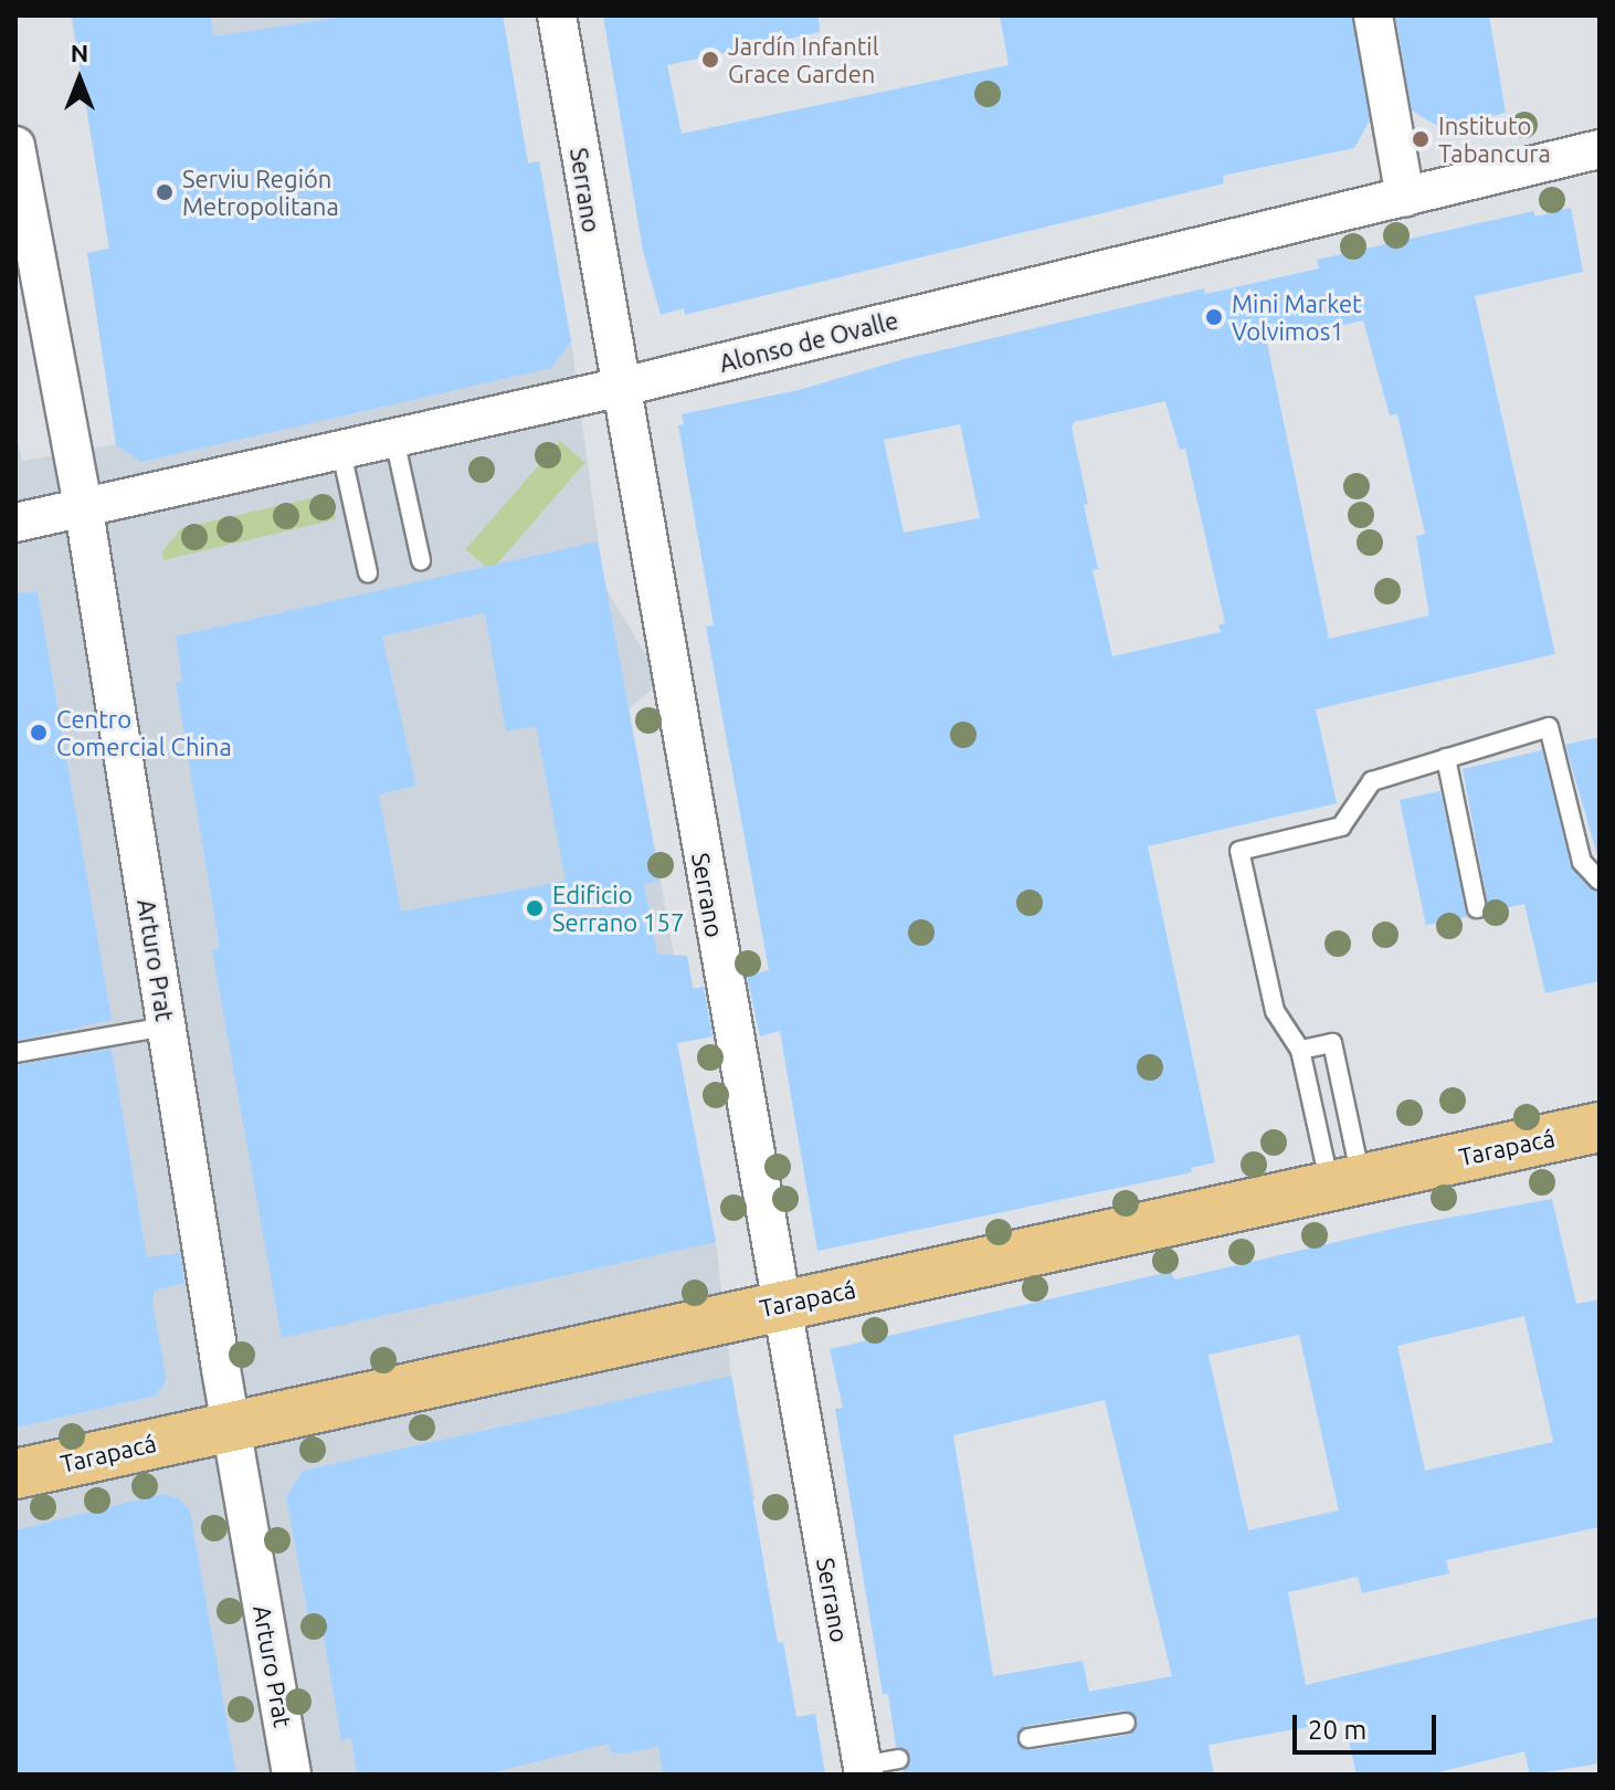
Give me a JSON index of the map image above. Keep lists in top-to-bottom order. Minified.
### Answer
{"streets":{"main road":["Tarapacá"],"street":["Serrano","Alonso de Ovalle","Arturo Prat"]},"crossings":[["Serrano","Alonso de Ovalle"],["Serrano","Tarapacá"],["Alonso de Ovalle","Arturo Prat"],["Arturo Prat","Tarapacá"]],"places":["Jardín Infantil Grace Garden","Instituto Tabancura","Serviu Región Metropolitana","Mini Market Volvimos1","Centro Comercial China","Edificio Serrano 157"],"scale_bar":"20 m","north":"top"}
